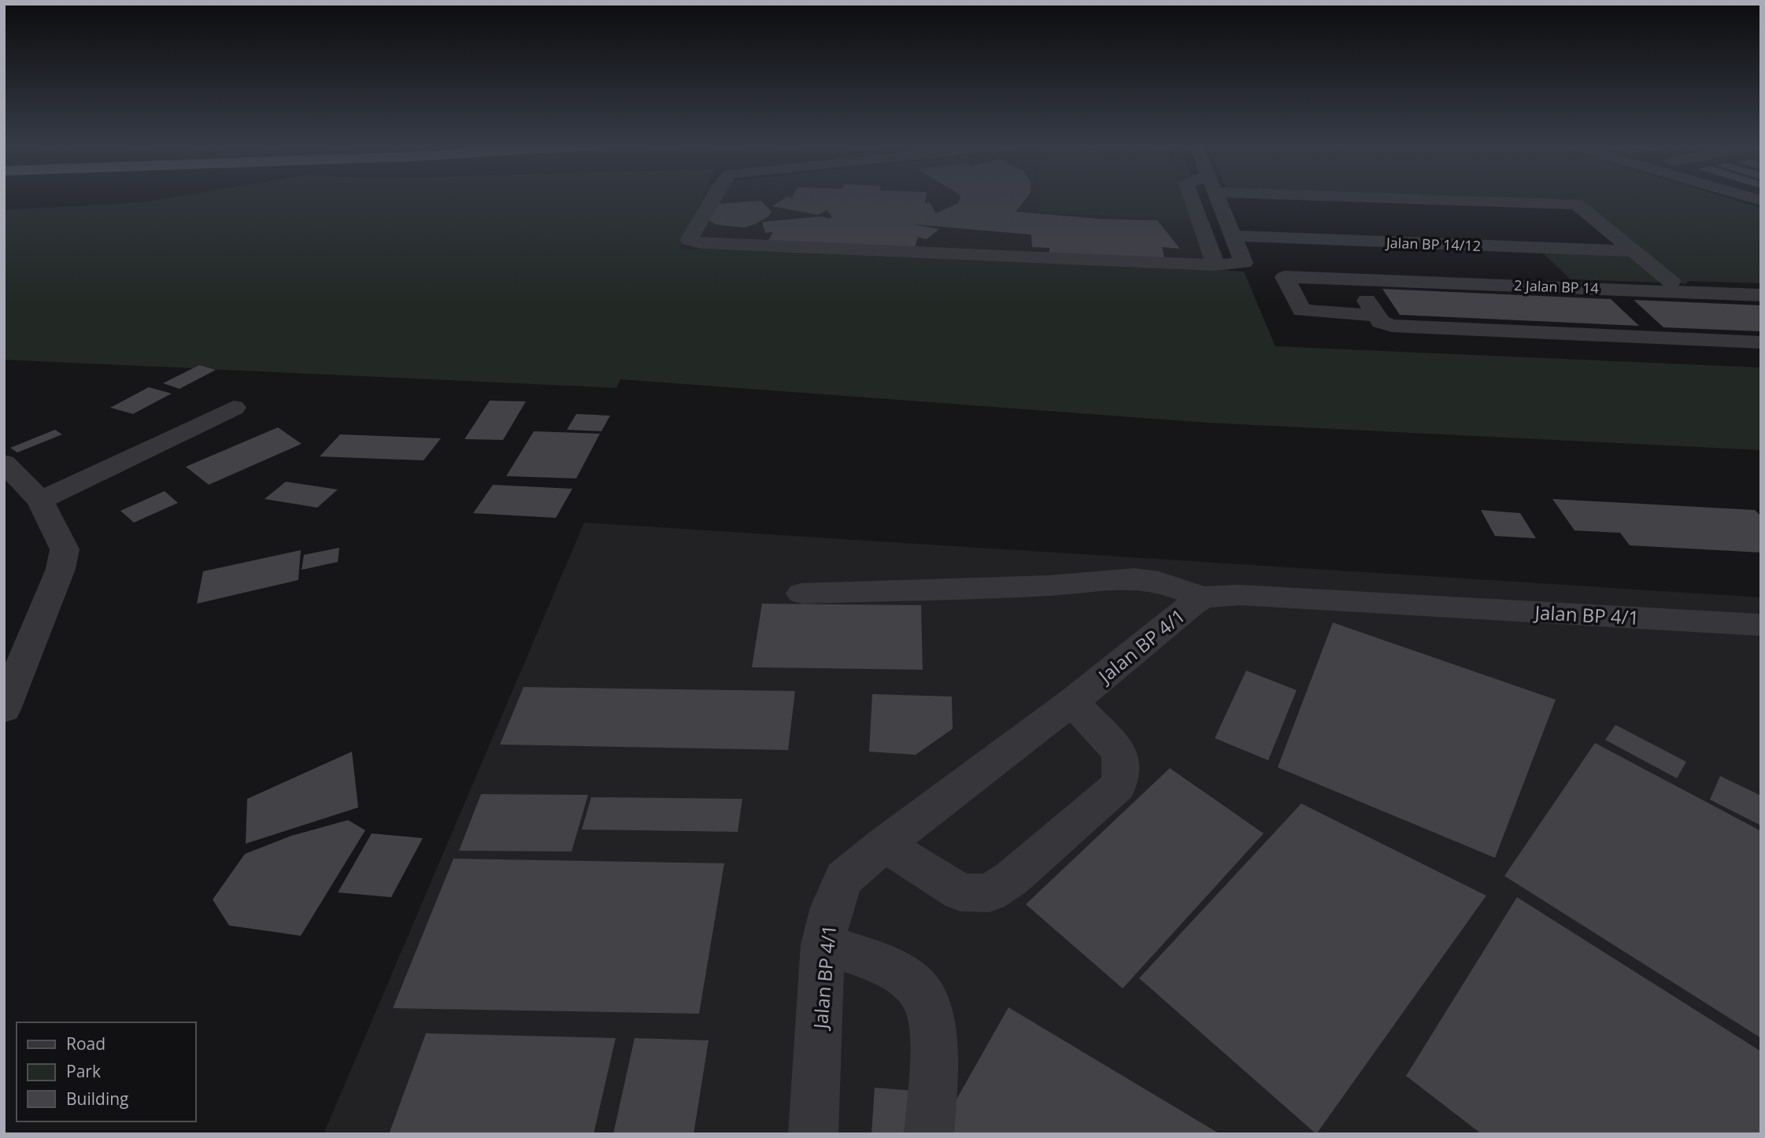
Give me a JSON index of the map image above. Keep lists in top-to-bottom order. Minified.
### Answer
{"streets":{"street":["Jalan BP 14/12","2 Jalan BP 14","Jalan BP 4/1"]},"legend":["Road","Park","Building"]}
